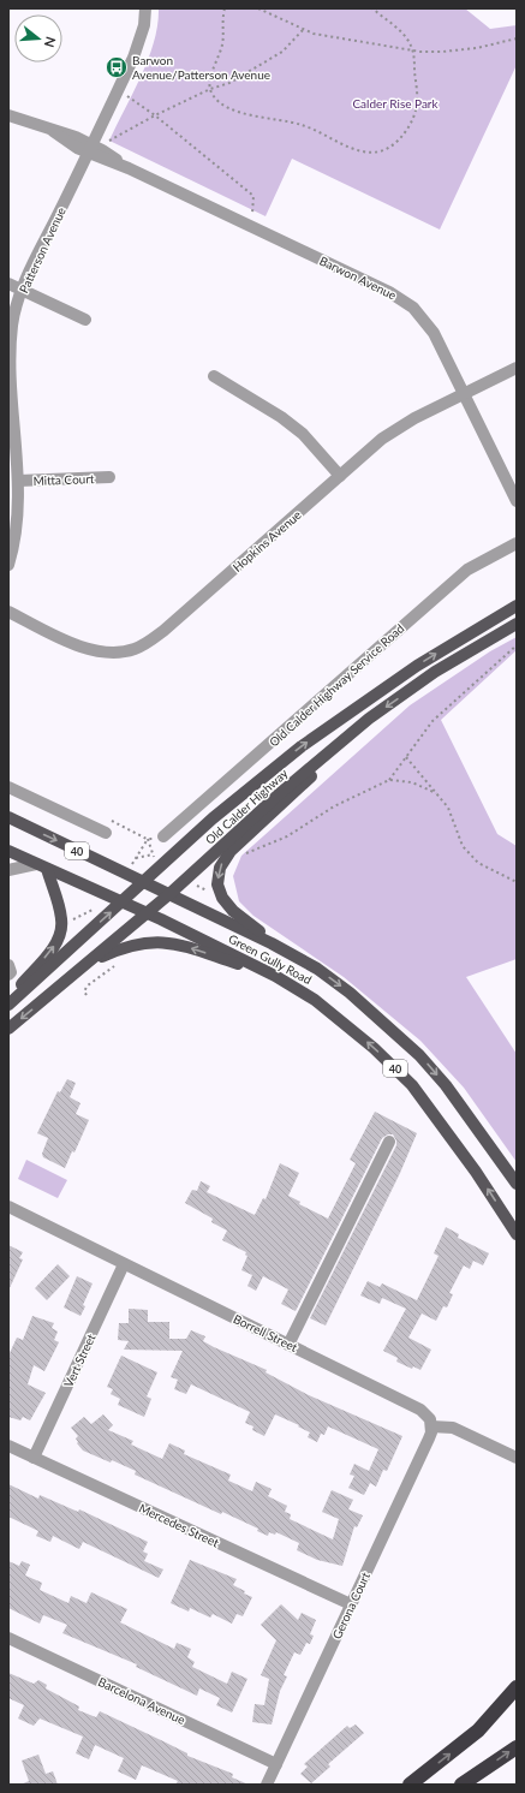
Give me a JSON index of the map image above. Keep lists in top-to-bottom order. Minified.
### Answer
{"streets":{"main road":["Old Calder Highway","40","Green Gully Road"],"street":["Patterson Avenue","Barwon Avenue","Mitta Court","Hopkins Avenue","Old Calder Highway Service Road","Borrell Street","Vert Street","Mercedes Street","Gerona Court","Barcelona Avenue"]},"crossings":[["Patterson Avenue","Barwon Avenue"],["Patterson Avenue","Mitta Court"],["Barwon Avenue","Hopkins Avenue"],["Old Calder Highway","Green Gully Road"],["Borrell Street","Vert Street"],["Borrell Street","Gerona Court"],["Vert Street","Mercedes Street"],["Mercedes Street","Gerona Court"],["Gerona Court","Barcelona Avenue"]],"parks":["Calder Rise Park"],"places":{"bus stop":["Barwon Avenue/Patterson Avenue"]},"north":"right"}
